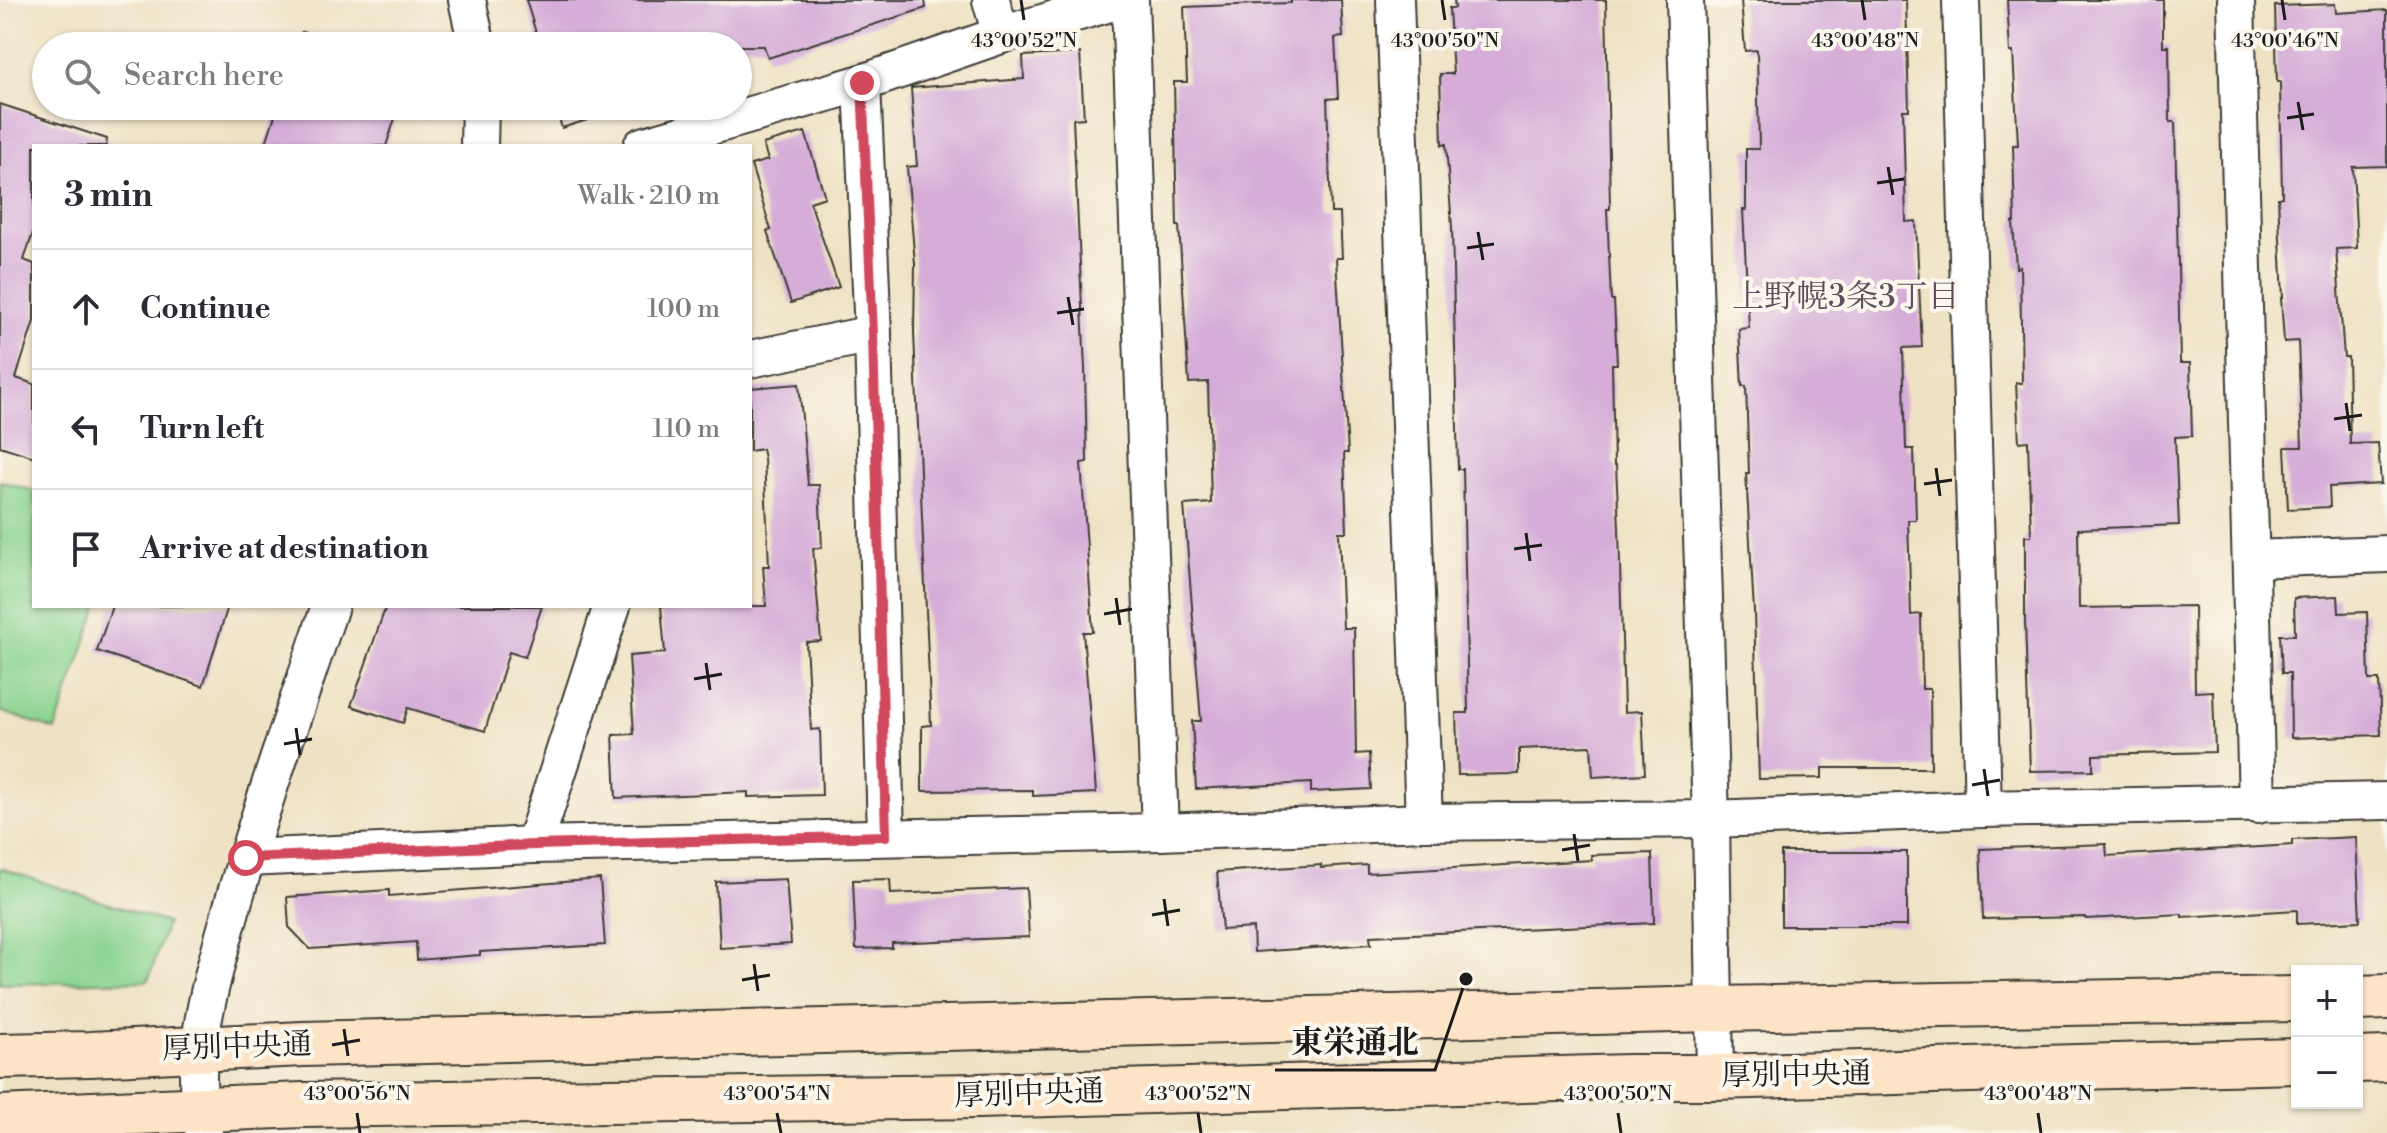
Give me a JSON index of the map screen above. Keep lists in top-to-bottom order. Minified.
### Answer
{"streets":{"main road":["厚別中央通"]},"districts":["上野幌3条3丁目"],"places":["東栄通北"],"page":{"search":"Search here","heading":["3 min","Walk · 210 m"],"list":[["Continue","100 m"],["Turn left","110 m"],"Arrive at destination"],"map_buttons":["+","−"]},"coordinates":["43°00'52\"N","43°00'50\"N","43°00'48\"N","43°00'46\"N","43°00'56\"N","43°00'54\"N"]}
